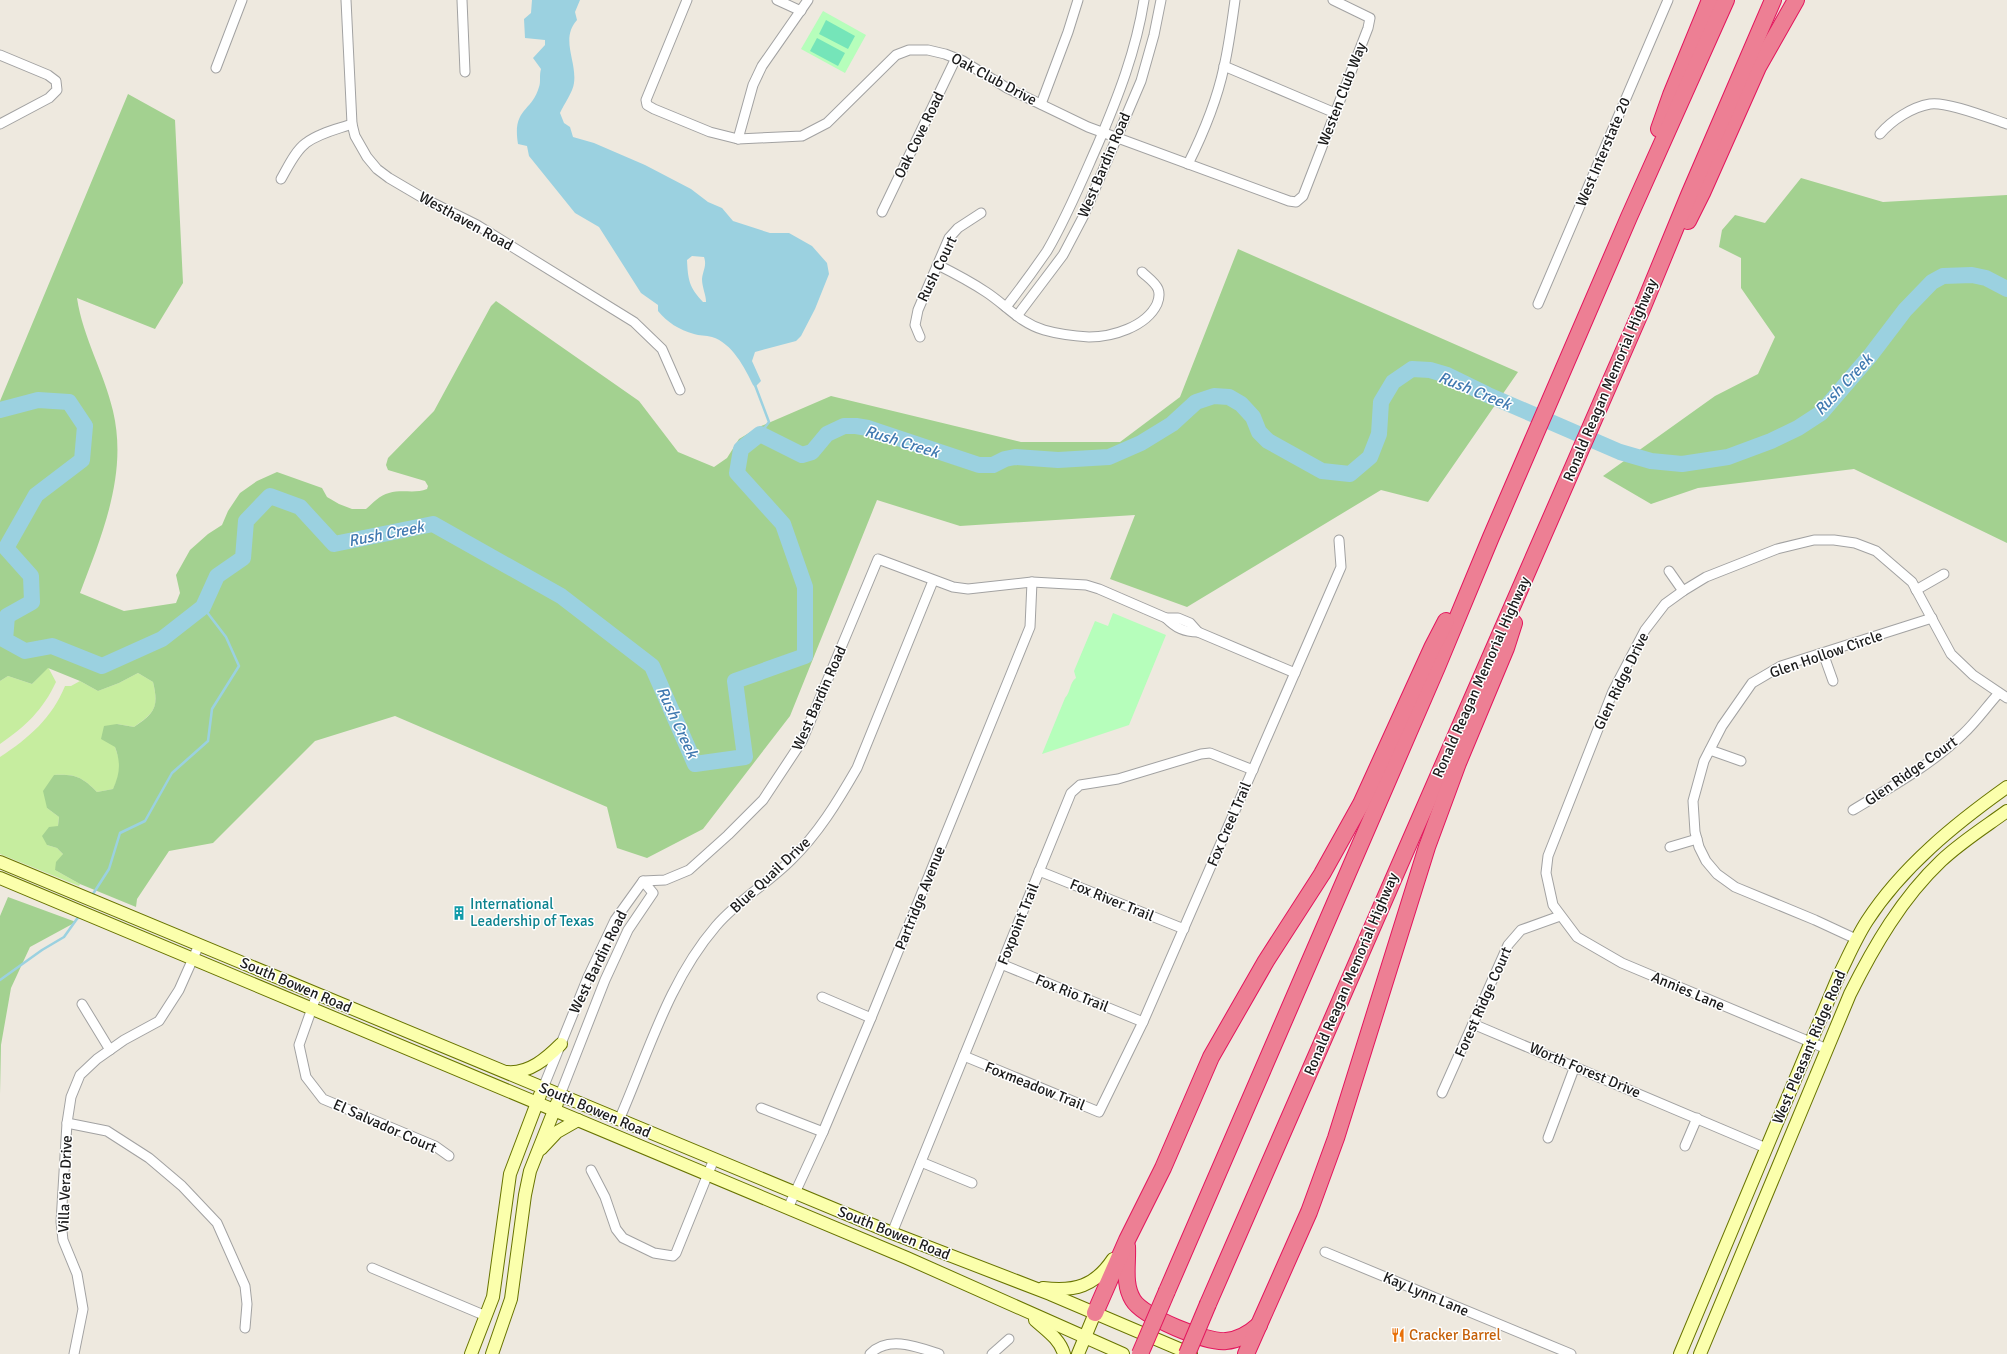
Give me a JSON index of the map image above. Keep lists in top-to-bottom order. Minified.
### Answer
{"streets":{"highway":["Ronald Reagan Memorial Highway"],"main road":["West Bardin Road","South Bowen Road","West Pleasant Ridge Road"],"street":["Oak Club Drive","Westen Club Way","Oak Cove Road","West Interstate 20","Westhaven Road","Rush Court","Glen Hollow Circle","Glen Ridge Drive","Glen Ridge Court","Fox Creel Trail","Blue Quail Drive","Partridge Avenue","Fox River Trail","Foxpoint Trail","Annies Lane","Fox Rio Trail","Forest Ridge Court","Worth Forest Drive","Foxmeadow Trail","El Salvador Court","Villa Vera Drive","Kay Lynn Lane"]},"crossings":[["Oak Club Drive","Westen Club Way"],["Oak Club Drive","Oak Cove Road"],["Oak Club Drive","West Bardin Road"],["West Bardin Road","Blue Quail Drive"],["West Bardin Road","South Bowen Road"],["Glen Hollow Circle","Glen Ridge Drive"],["Glen Hollow Circle","West Pleasant Ridge Road"],["Glen Ridge Drive","Glen Ridge Court"],["Glen Ridge Drive","Annies Lane"],["Glen Ridge Drive","Forest Ridge Court"],["Fox Creel Trail","Fox River Trail"],["Fox Creel Trail","Foxpoint Trail"],["Fox Creel Trail","Fox Rio Trail"],["Fox Creel Trail","Foxmeadow Trail"],["Blue Quail Drive","South Bowen Road"],["Partridge Avenue","South Bowen Road"],["Fox River Trail","Foxpoint Trail"],["Foxpoint Trail","South Bowen Road"],["Foxpoint Trail","Fox Rio Trail"],["Foxpoint Trail","Foxmeadow Trail"],["South Bowen Road","El Salvador Court"],["South Bowen Road","Villa Vera Drive"],["Annies Lane","Forest Ridge Court"],["Annies Lane","West Pleasant Ridge Road"],["Forest Ridge Court","Worth Forest Drive"],["West Pleasant Ridge Road","Worth Forest Drive"]],"water":["Rush Creek"],"places":{"building":["International Leadership of Texas"],"restaurant":["Cracker Barrel"]}}
